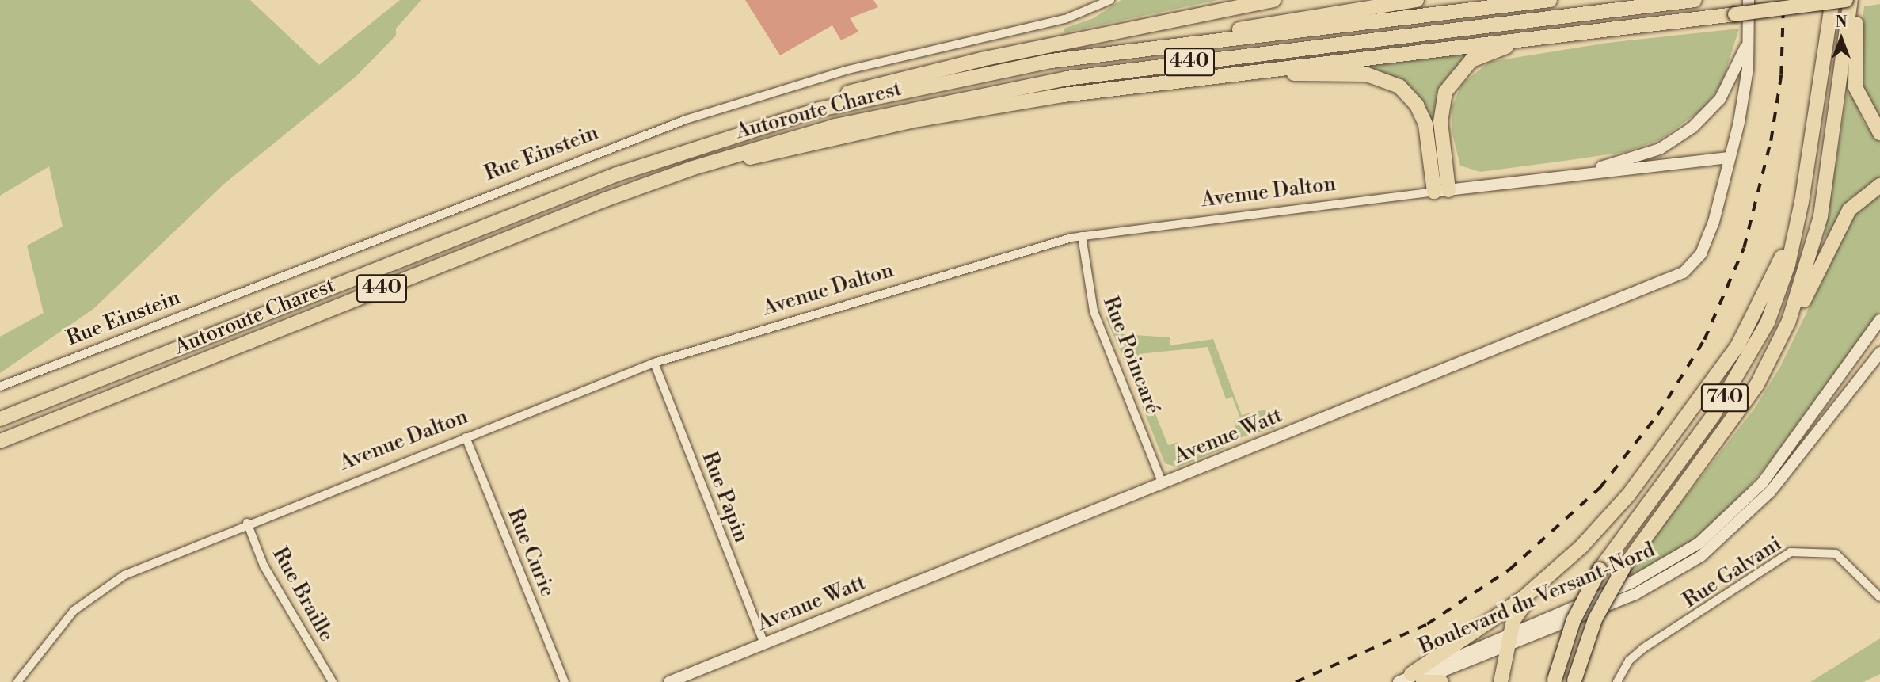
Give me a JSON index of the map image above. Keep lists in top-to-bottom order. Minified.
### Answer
{"streets":{"highway":["440","Autoroute Charest","740"],"street":["Rue Einstein","Avenue Dalton","Rue Poincaré","Avenue Watt","Rue Papin","Rue Curie","Rue Galvani","Rue Braille","Boulevard du Versant-Nord"]},"crossings":[["Avenue Dalton","Rue Poincaré"],["Avenue Dalton","Avenue Watt"],["Avenue Dalton","Rue Papin"],["Avenue Dalton","Rue Curie"],["Avenue Dalton","Rue Braille"],["Rue Poincaré","Avenue Watt"],["Avenue Watt","Rue Papin"]],"north":"top"}
